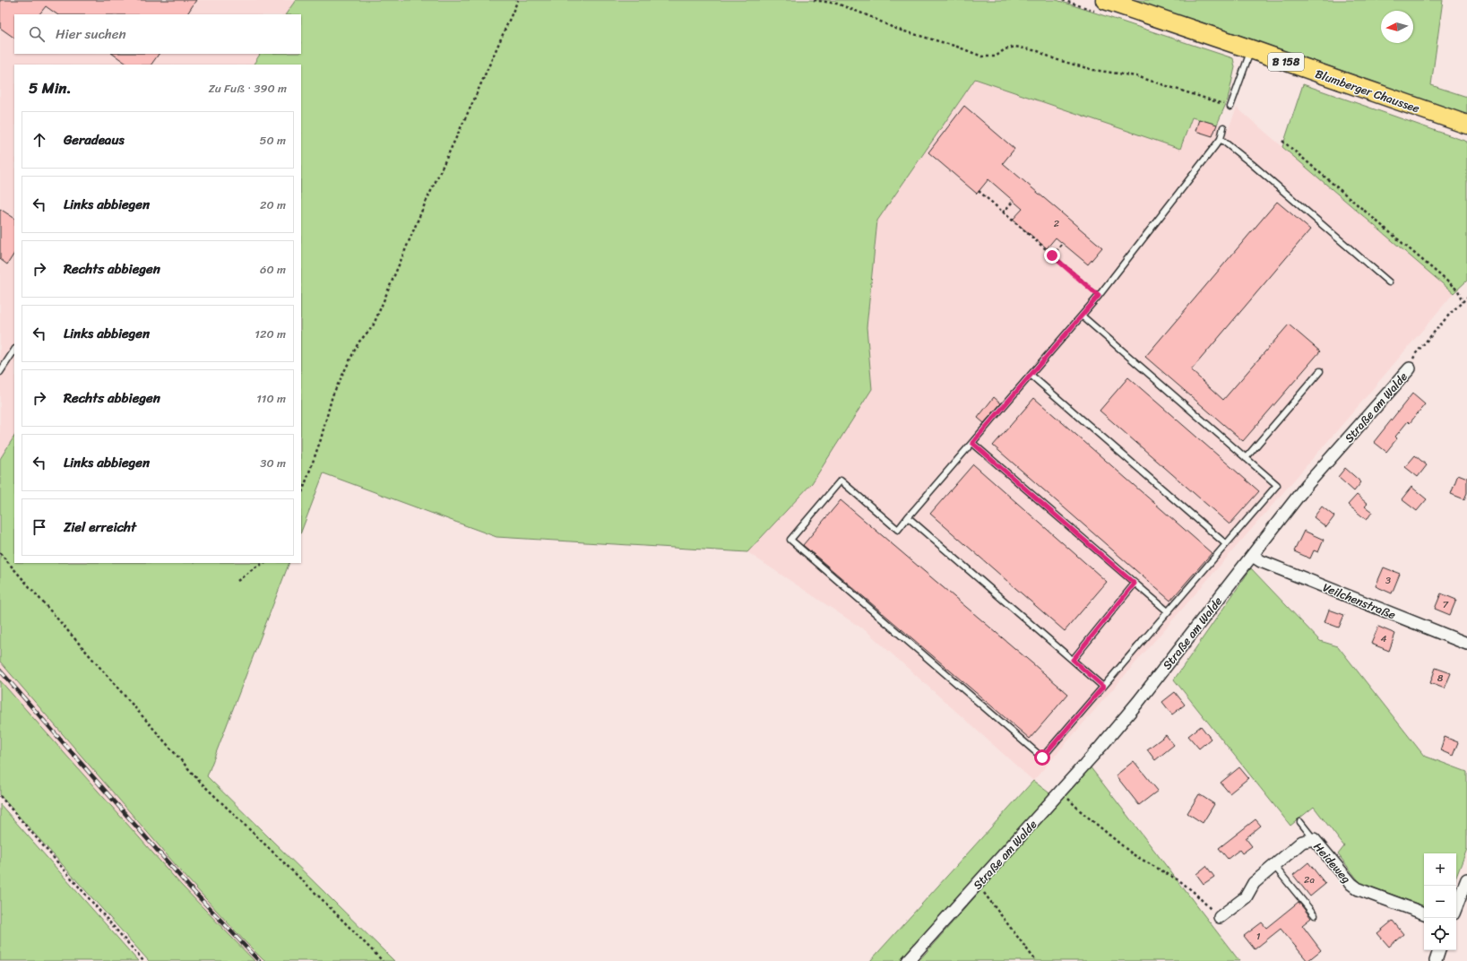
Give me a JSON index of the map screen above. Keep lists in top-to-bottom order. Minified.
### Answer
{"streets":{"main road":["B 158","Blumberger Chaussee"],"street":["Straße am Walde","Veilchenstraße","Heideweg"]},"crossings":[["Straße am Walde","Veilchenstraße"]],"house_numbers":["2","3","7","4","8","2a","1"],"north":"left","page":{"search":"Hier suchen","heading":["5 Min.","Zu Fuß · 390 m"],"list":[["Geradeaus","50 m"],["Links abbiegen","20 m"],["Rechts abbiegen","60 m"],["Links abbiegen","120 m"],["Rechts abbiegen","110 m"],["Links abbiegen","30 m"],"Ziel erreicht"],"map_buttons":["+","−"]}}
